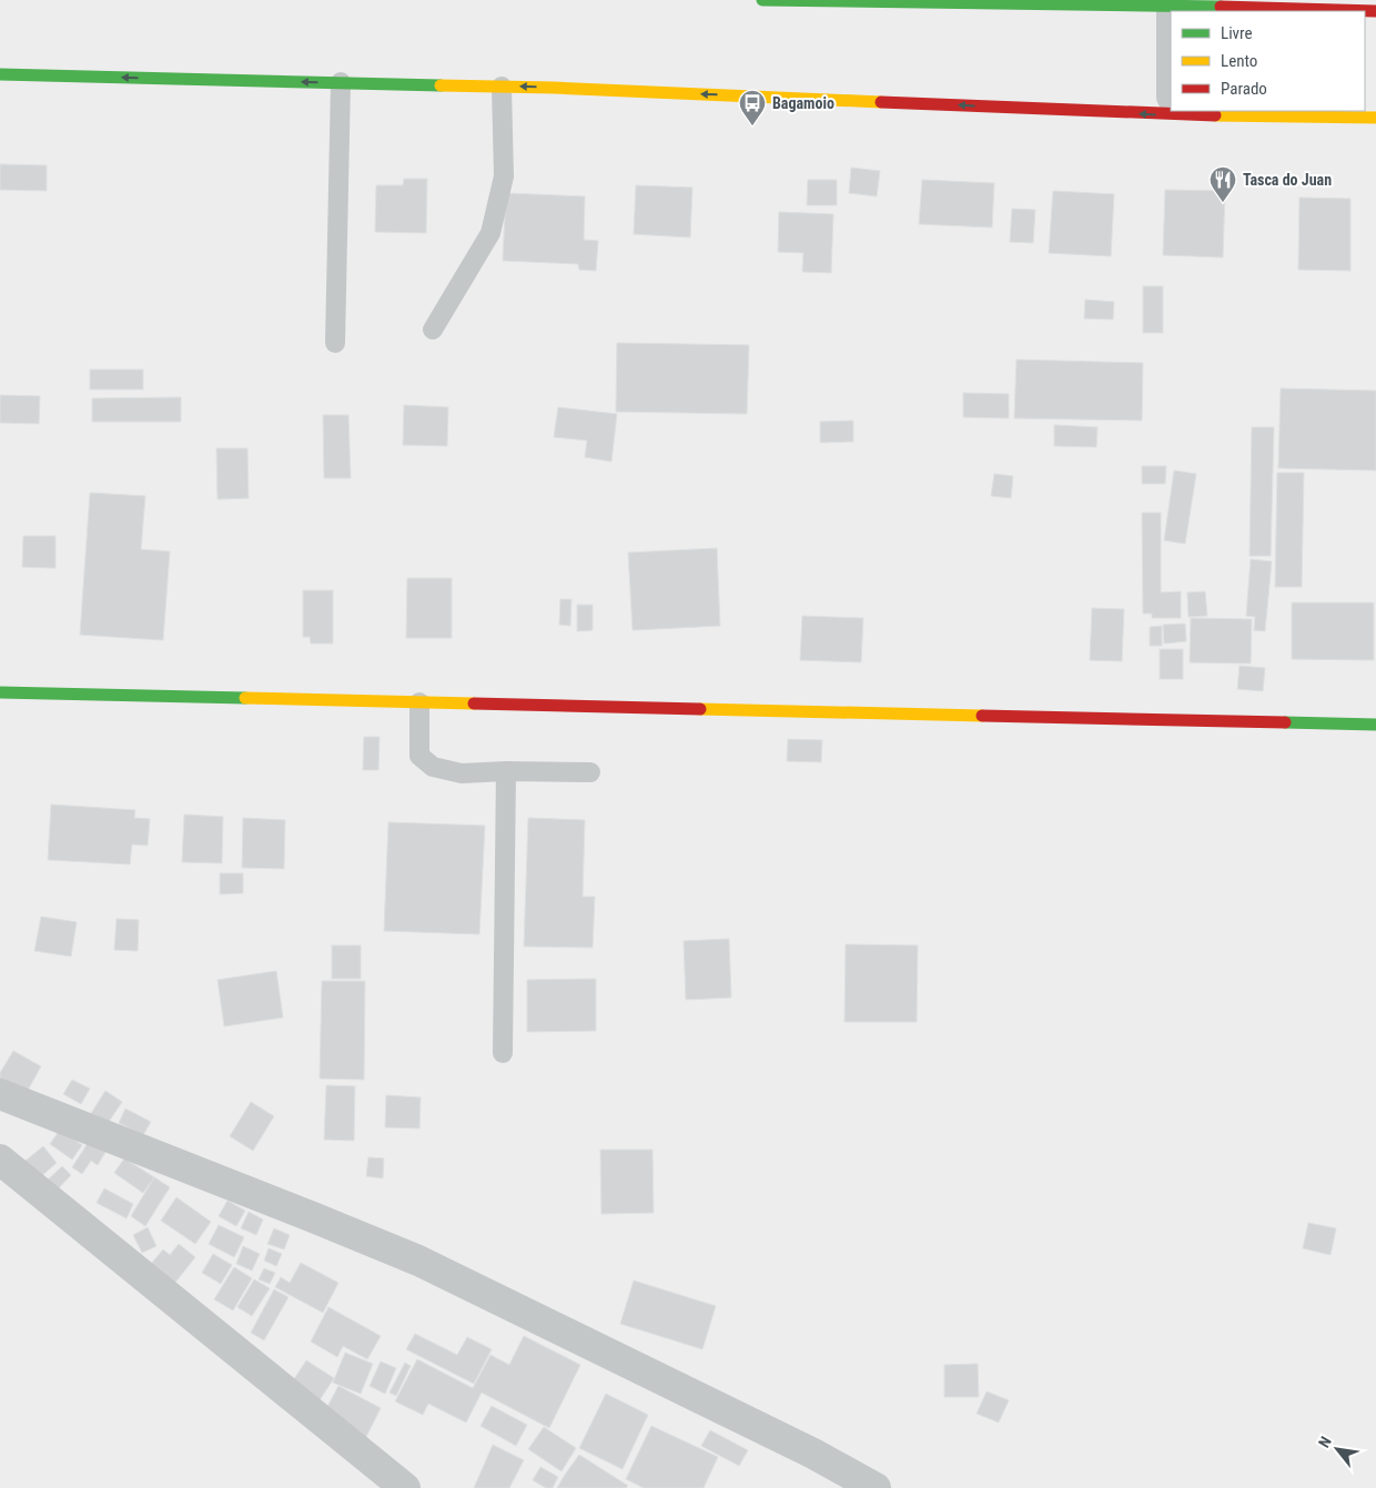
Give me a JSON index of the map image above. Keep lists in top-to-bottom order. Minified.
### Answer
{"places":{"bus stop":["Bagamoio"],"restaurant":["Tasca do Juan"]},"legend":["Livre","Lento","Parado"],"north":"top left"}
